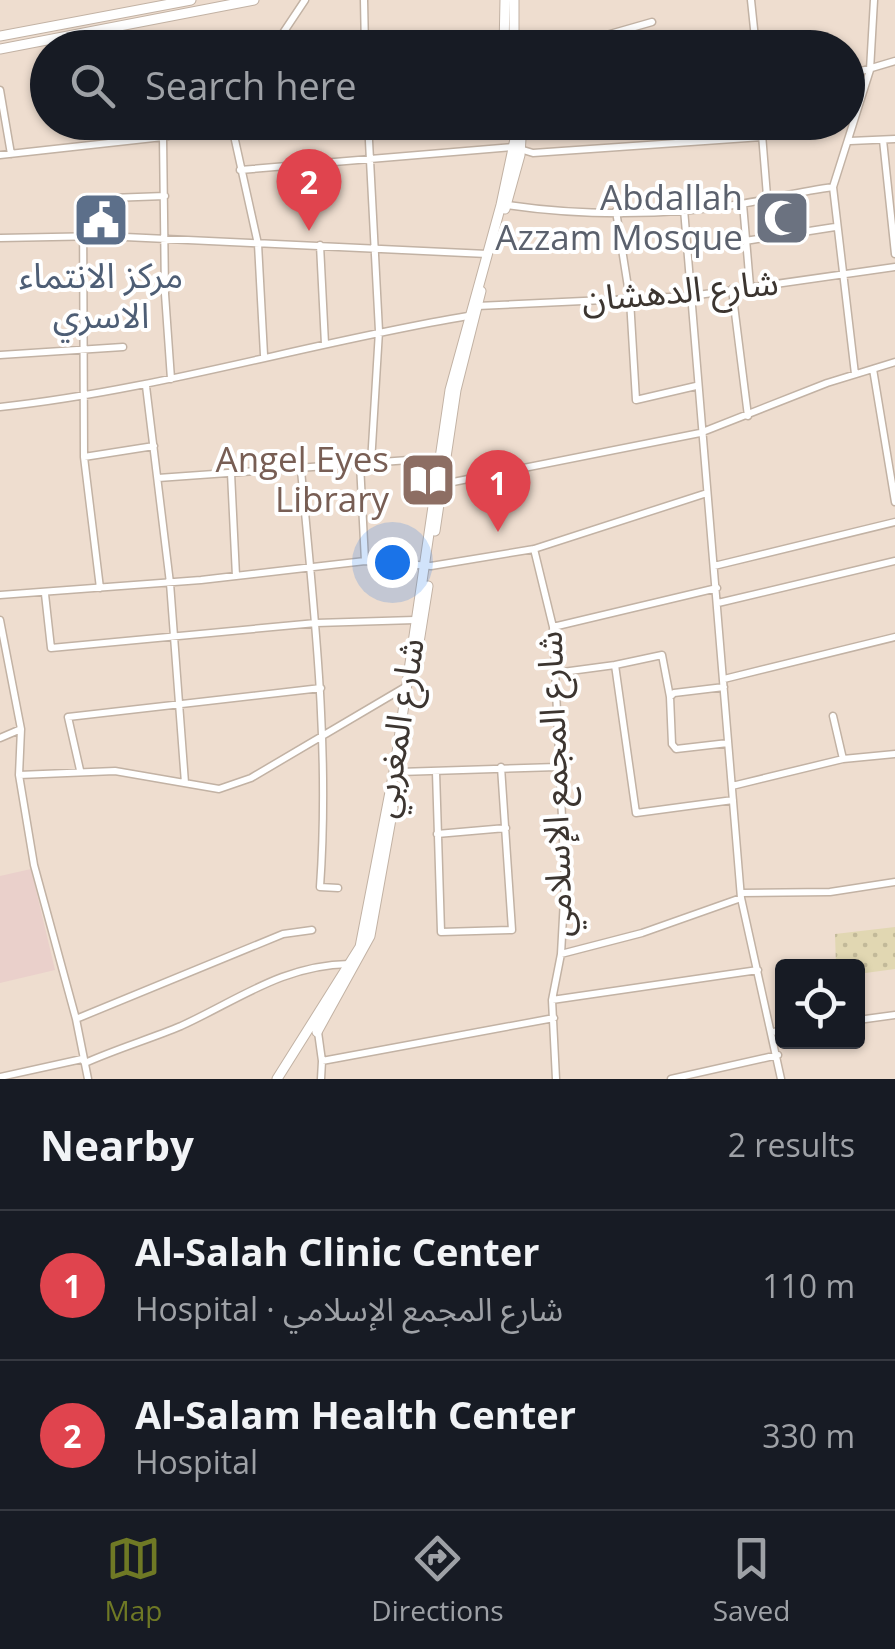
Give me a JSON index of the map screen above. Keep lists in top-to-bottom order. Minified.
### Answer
{"streets":{"main road":["شارع المغربي"],"street":["شارع الدهشان","شارع المجمع الإسلامي"]},"crossings":[["شارع الدهشان","شارع المغربي"]],"places":{"mosque":["Abdallah Azzam Mosque"],"public building":["مركز الانتماء الاسري"],"library":["Angel Eyes Library"]},"page":{"search":"Search here","pins":["2","1"],"heading":["Nearby","2 results"],"list":[{"mark":"1","name":"Al-Salah Clinic Center","note":"Hospital · شارع المجمع الإسلامي","value":"110 m"},{"mark":"2","name":"Al-Salam Health Center","note":"Hospital","value":"330 m"}],"nav":["Map","Directions","Saved"]}}
